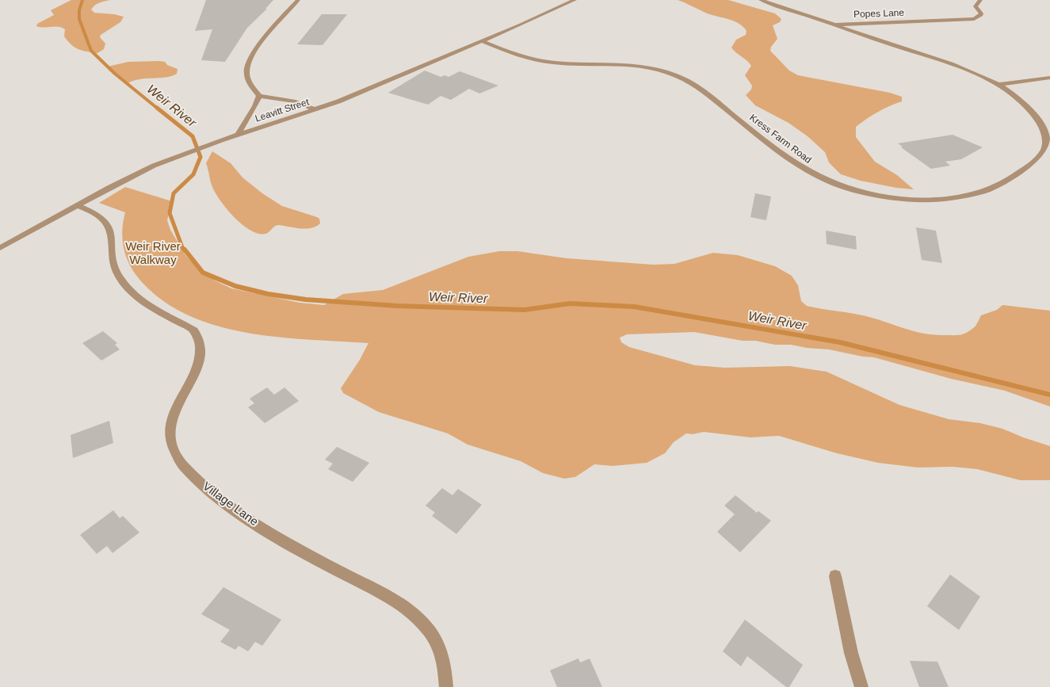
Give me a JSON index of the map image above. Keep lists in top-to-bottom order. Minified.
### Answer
{"streets":{"street":["Popes Lane","Leavitt Street","Kress Farm Road","Village Lane"]},"crossings":[["Popes Lane","Kress Farm Road"],["Leavitt Street","Kress Farm Road"],["Leavitt Street","Village Lane"]],"water":["Weir River"],"parks":["Weir River Walkway"]}
